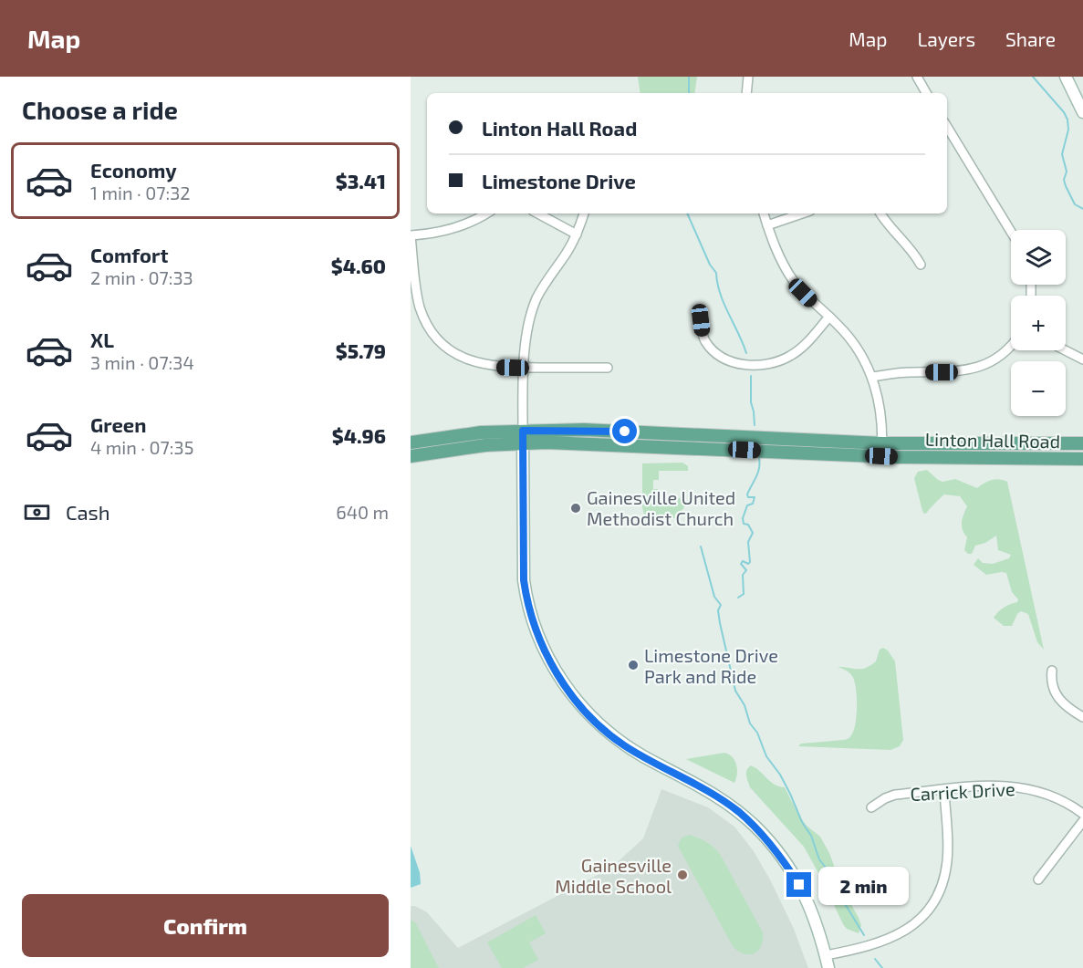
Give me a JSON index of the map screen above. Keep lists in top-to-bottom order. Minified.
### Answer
{"streets":{"main road":["Linton Hall Road"],"street":["Carrick Drive"]},"places":["Gainesville United Methodist Church","Limestone Drive Park and Ride","Gainesville Middle School"],"page":{"header":"Map","nav":["Map","Layers","Share"],"heading":"Choose a ride","banner":["Linton Hall Road","Limestone Drive"],"list":[{"name":"Economy","note":"1 min · 07:32","value":"$3.41"},{"name":"Comfort","note":"2 min · 07:33","value":"$4.60"},{"name":"XL","note":"3 min · 07:34","value":"$5.79"},{"name":"Green","note":"4 min · 07:35","value":"$4.96"}],"map_buttons":["+","−"],"pay":["Cash","640 m"],"bubble":"2 min","buttons":"Confirm"}}
